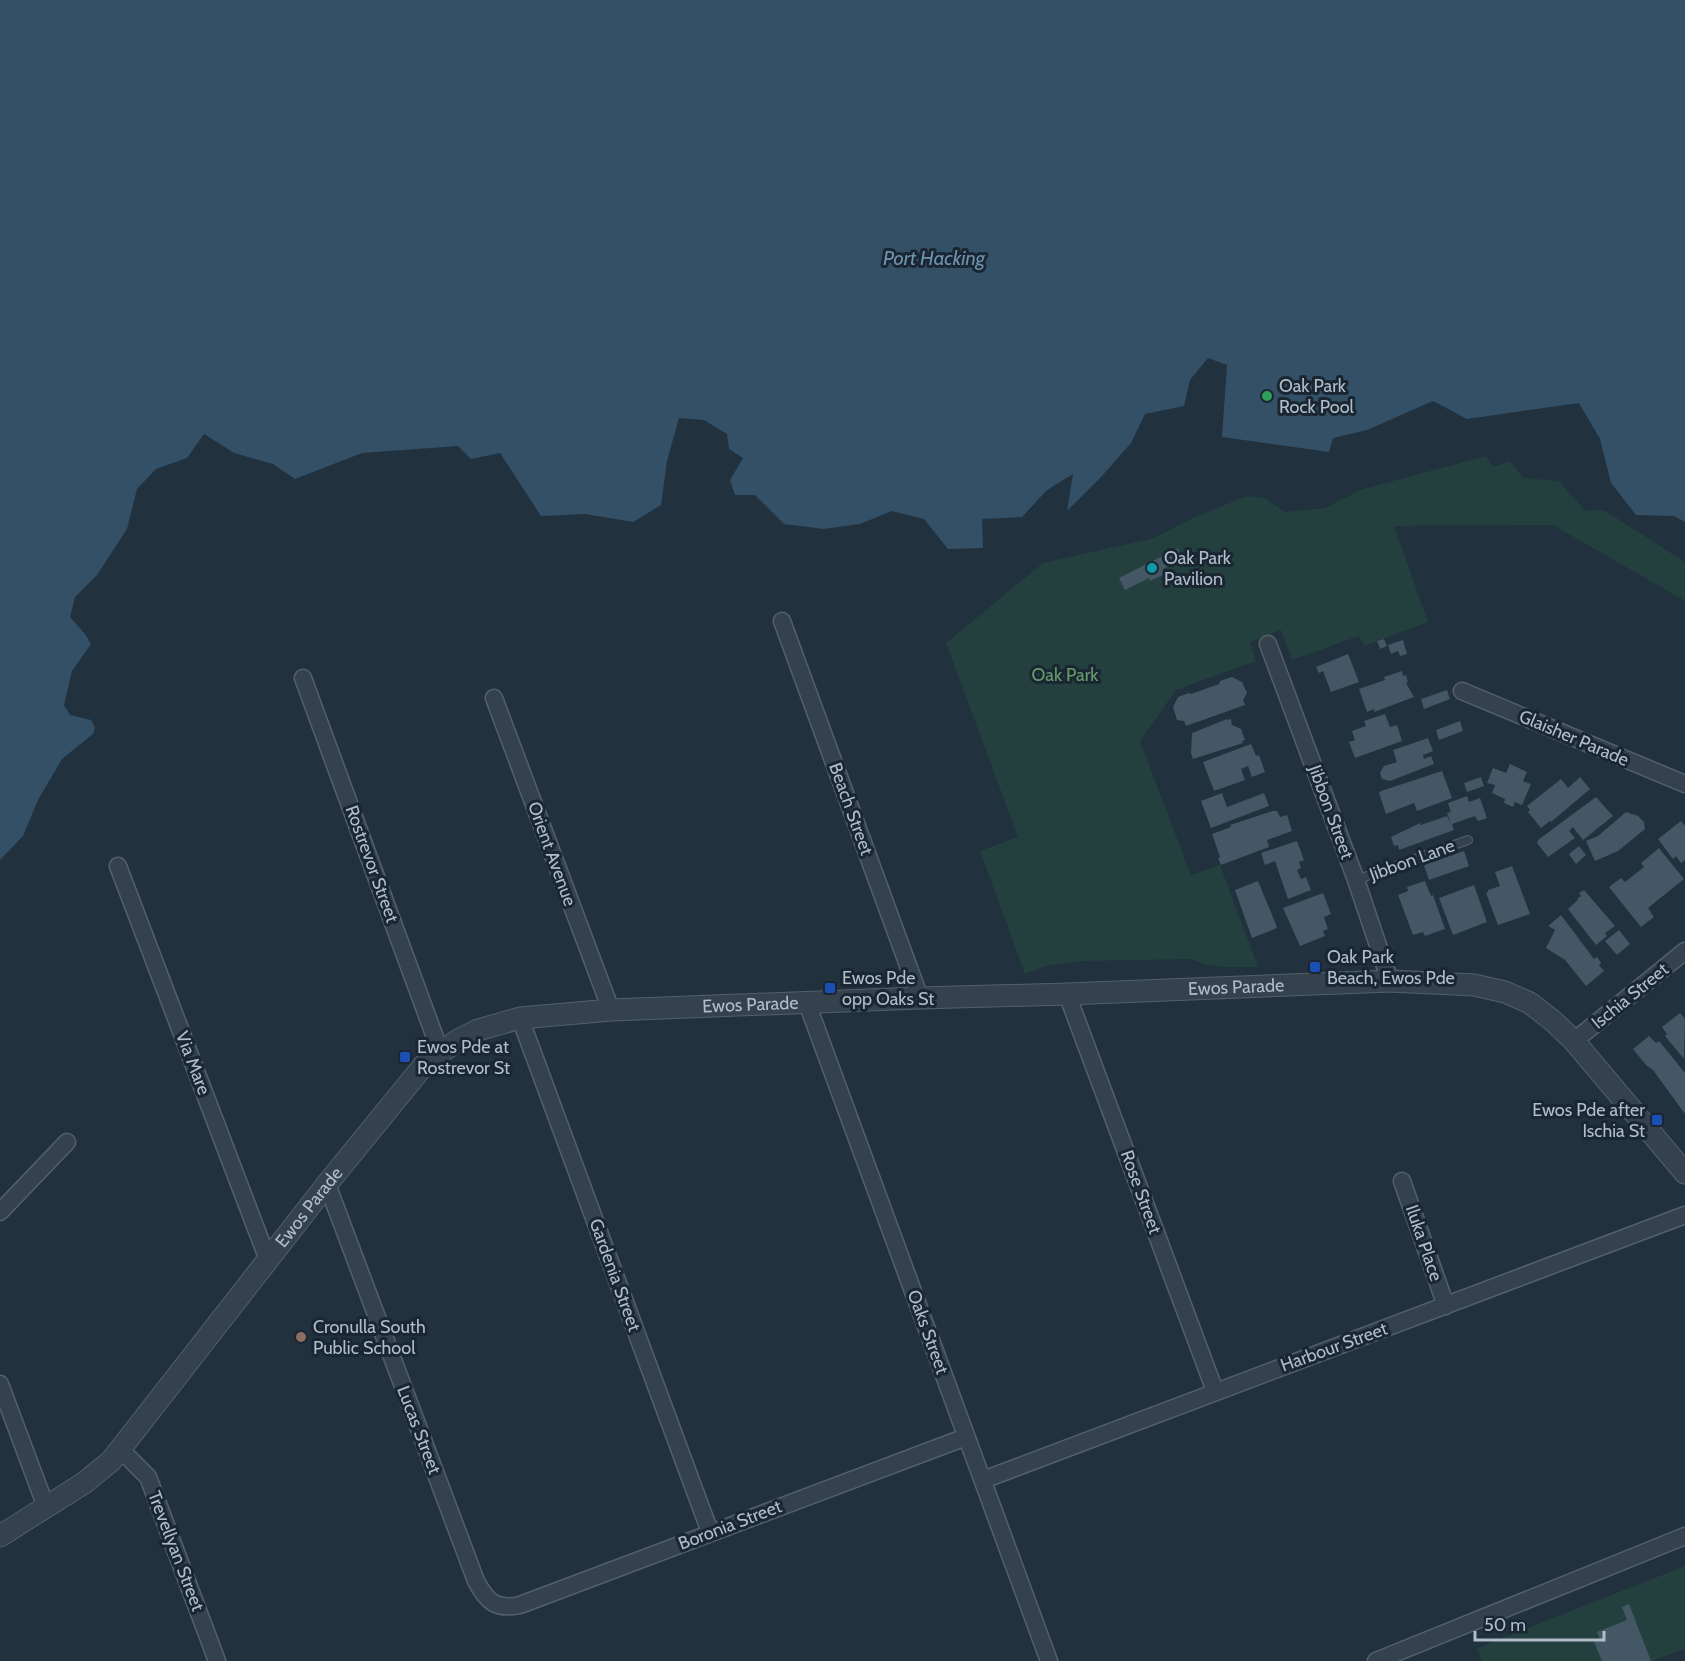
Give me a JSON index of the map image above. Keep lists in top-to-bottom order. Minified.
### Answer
{"streets":{"street":["Glaisher Parade","Beach Street","Jibbon Street","Orient Avenue","Rostrevor Street","Ewos Parade","Ischia Street","Via Mare","Rose Street","Iluka Place","Gardenia Street","Oaks Street","Harbour Street","Lucas Street","Boronia Street","Trevellyan Street"],"lane":["Jibbon Lane"]},"crossings":[["Beach Street","Ewos Parade"],["Jibbon Street","Jibbon Lane"],["Jibbon Street","Ewos Parade"],["Orient Avenue","Ewos Parade"],["Rostrevor Street","Ewos Parade"],["Ewos Parade","Ischia Street"],["Ewos Parade","Via Mare"],["Ewos Parade","Rose Street"],["Ewos Parade","Gardenia Street"],["Ewos Parade","Oaks Street"],["Ewos Parade","Lucas Street"],["Ewos Parade","Trevellyan Street"],["Rose Street","Harbour Street"],["Iluka Place","Harbour Street"],["Gardenia Street","Boronia Street"],["Oaks Street","Harbour Street"],["Oaks Street","Boronia Street"],["Lucas Street","Boronia Street"]],"water":["Port Hacking"],"parks":["Oak Park"],"places":{"other":["Oak Park Rock Pool","Oak Park Pavilion","Cronulla South Public School"],"transit":["Oak Park Beach, Ewos Pde","Ewos Pde opp Oaks St","Ewos Pde at Rostrevor St","Ewos Pde after Ischia St"]},"scale_bar":"50 m"}
